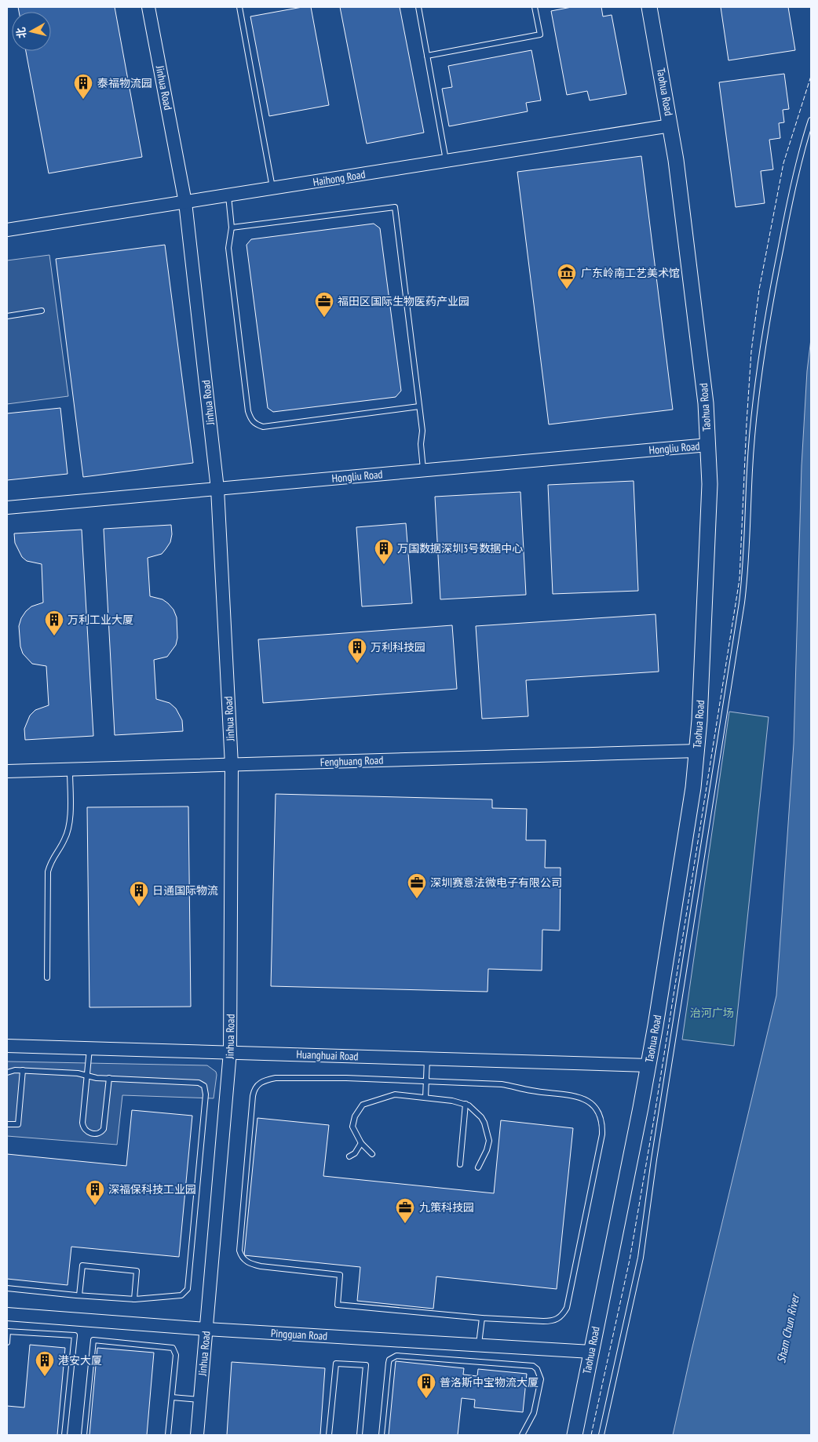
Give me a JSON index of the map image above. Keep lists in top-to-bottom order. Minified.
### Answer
{"streets":{"main road":["Taohua Road"],"street":["Jinhua Road","Haihong Road","Hongliu Road","Fenghuang Road","Huanghuai Road","Pingguan Road"]},"crossings":[["Jinhua Road","Haihong Road"],["Jinhua Road","Hongliu Road"],["Jinhua Road","Fenghuang Road"],["Jinhua Road","Huanghuai Road"],["Jinhua Road","Pingguan Road"],["Taohua Road","Haihong Road"],["Taohua Road","Hongliu Road"],["Taohua Road","Fenghuang Road"],["Taohua Road","Huanghuai Road"],["Taohua Road","Pingguan Road"]],"water":["Sham Chun River"],"parks":["治河广场"],"places":{"building":["泰福物流园","万国数据深圳3号数据中心","万利工业大厦","万利科技园","日通国际物流","深福保科技工业园","港安大厦","普洛斯中宝物流大厦"],"museum":["广东岭南工艺美术馆"],"office":["福田区国际生物医药产业园","深圳赛意法微电子有限公司","九策科技园"]},"north":"left"}
